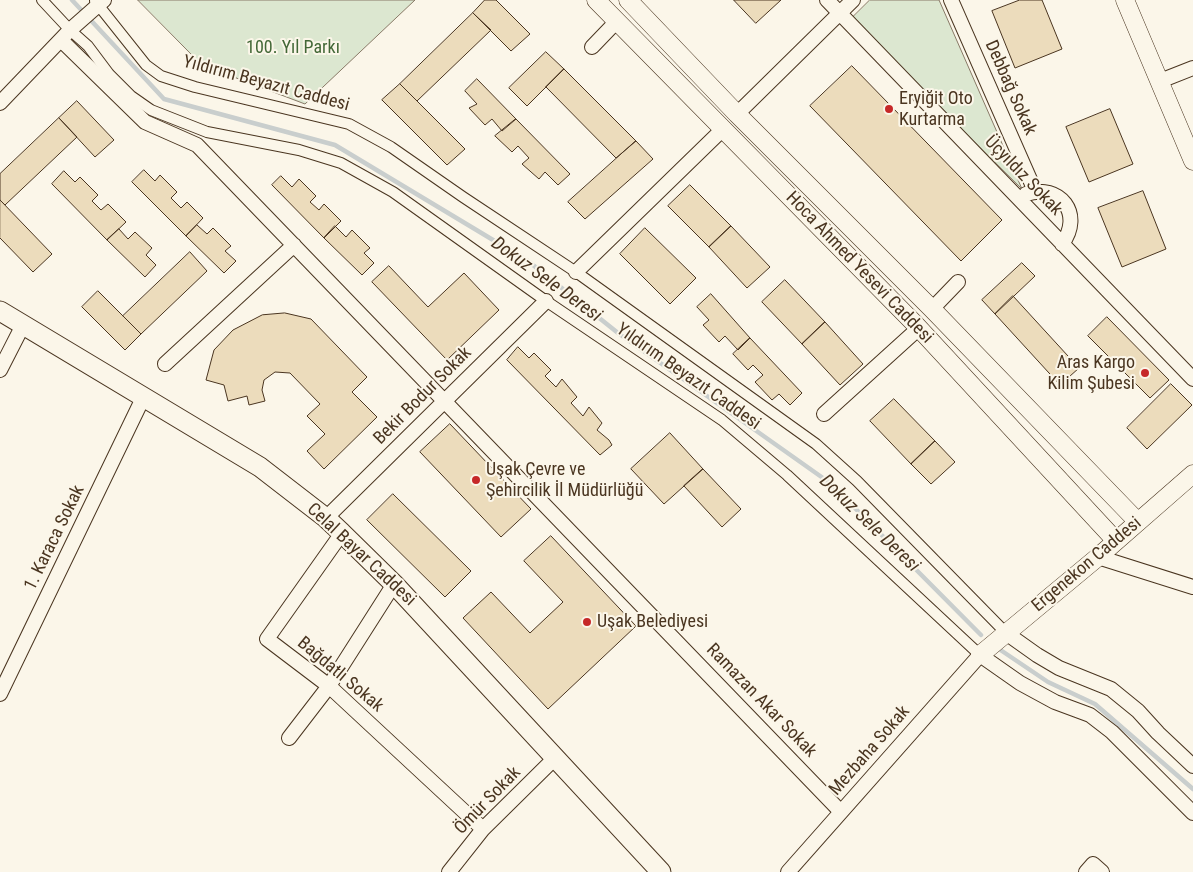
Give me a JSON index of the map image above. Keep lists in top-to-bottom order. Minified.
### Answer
{"streets":{"main road":["Celal Bayar Caddesi"],"street":["Yıldırım Beyazıt Caddesi","Debbağ Sokak","Üçyıldız Sokak","Hoca Ahmed Yesevi Caddesi","Bekir Bodur Sokak","1. Karaca Sokak","Ergenekon Caddesi","Bağdatlı Sokak","Ramazan Akar Sokak","Mezbaha Sokak","Ömür Sokak"]},"crossings":[["Yıldırım Beyazıt Caddesi","Bekir Bodur Sokak"],["Yıldırım Beyazıt Caddesi","Ergenekon Caddesi"],["Yıldırım Beyazıt Caddesi","Ramazan Akar Sokak"],["Yıldırım Beyazıt Caddesi","Mezbaha Sokak"],["Hoca Ahmed Yesevi Caddesi","Ergenekon Caddesi"],["Bekir Bodur Sokak","Celal Bayar Caddesi"],["Bekir Bodur Sokak","Ramazan Akar Sokak"],["1. Karaca Sokak","Celal Bayar Caddesi"],["Celal Bayar Caddesi","Bağdatlı Sokak"],["Celal Bayar Caddesi","Ömür Sokak"],["Ergenekon Caddesi","Mezbaha Sokak"],["Bağdatlı Sokak","Ömür Sokak"],["Ramazan Akar Sokak","Mezbaha Sokak"]],"water":["Dokuz Sele Deresi"],"parks":["100. Yıl Parkı"],"places":["Eryiğit Oto Kurtarma","Aras Kargo Kilim Şubesi","Uşak Çevre ve Şehircilik İl Müdürlüğü","Uşak Belediyesi"]}
